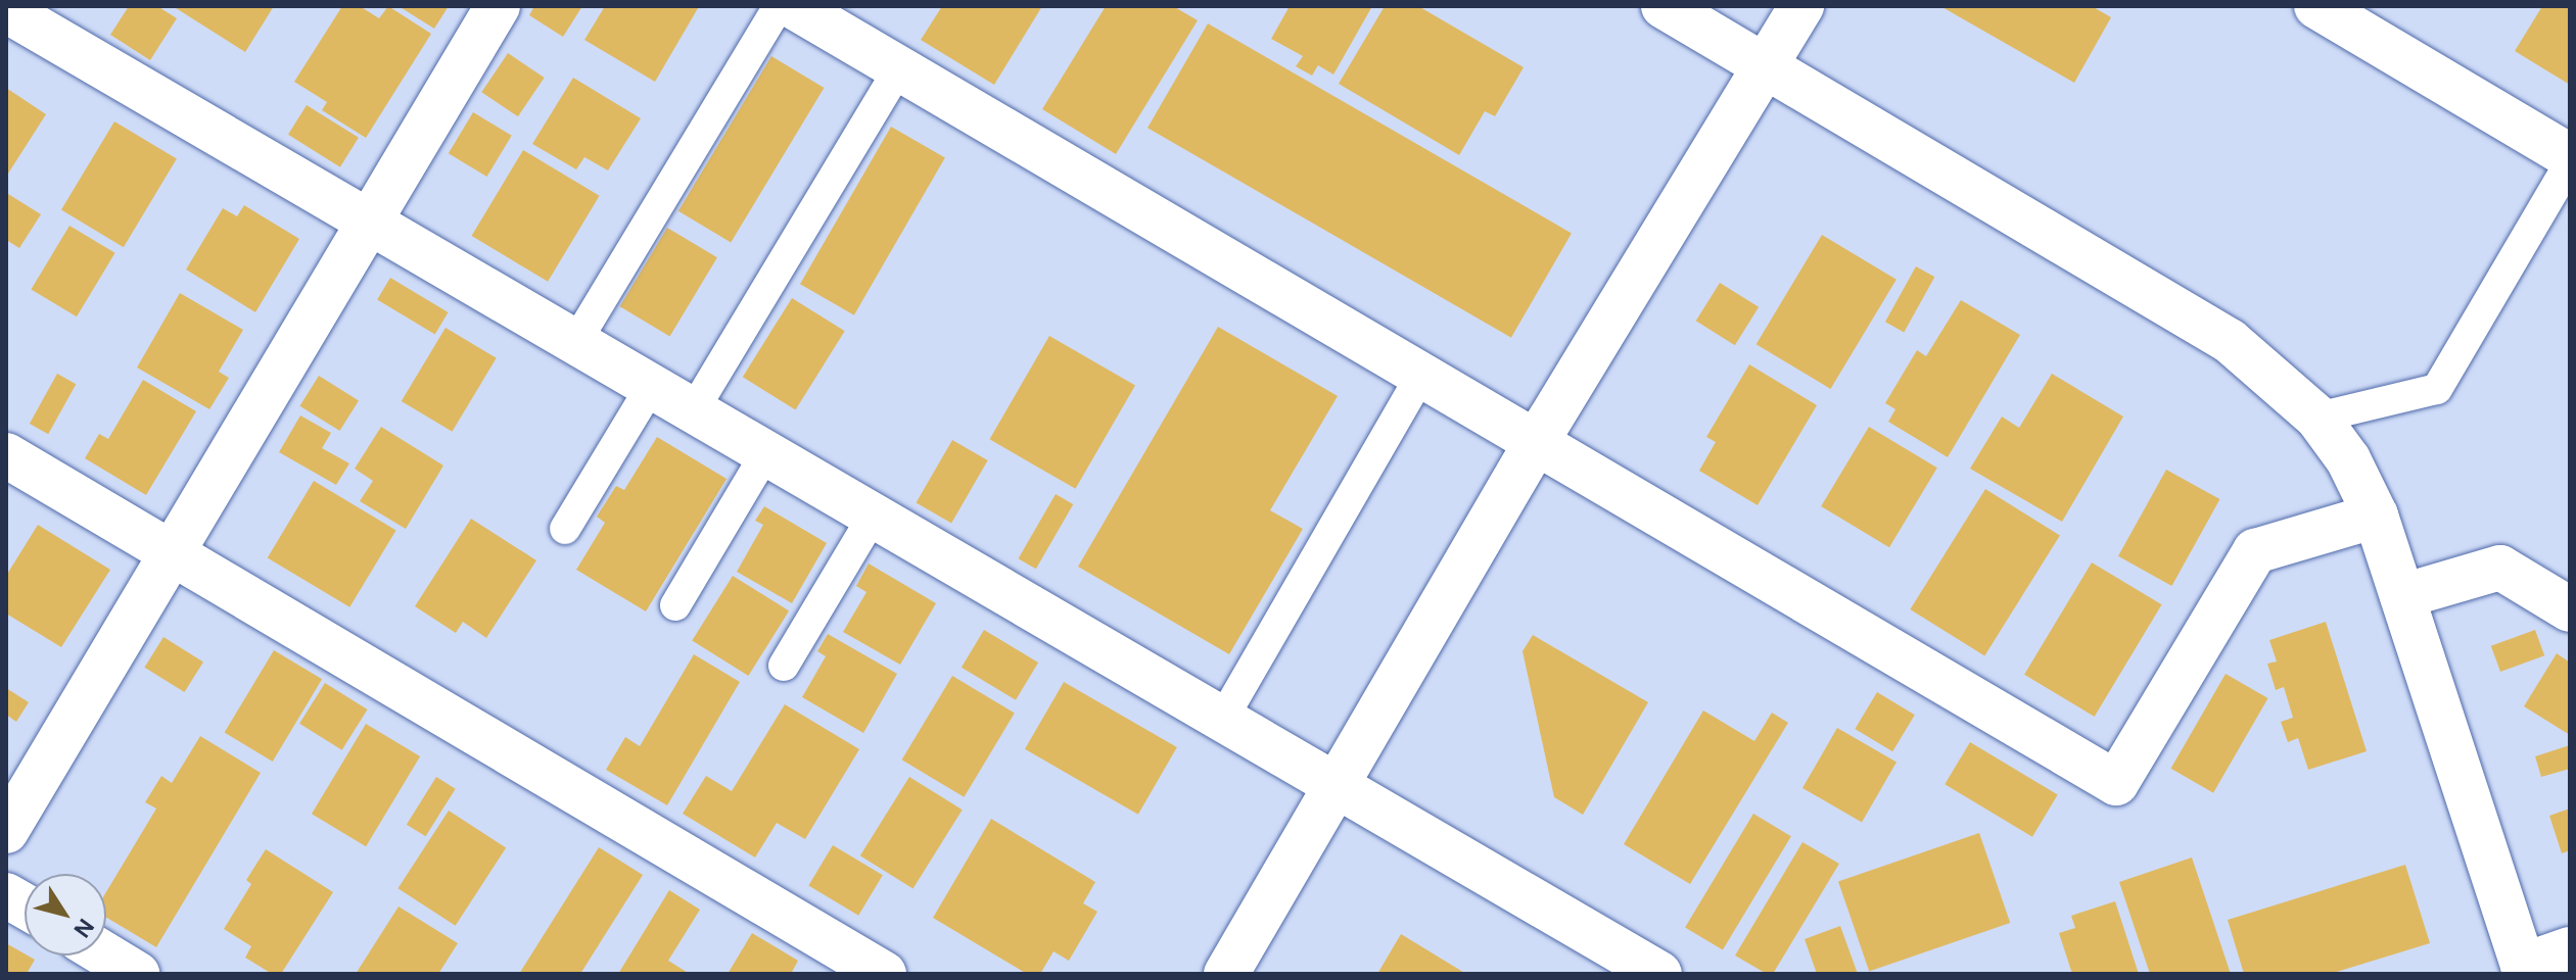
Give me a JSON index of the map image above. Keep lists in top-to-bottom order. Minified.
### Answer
{"north":"bottom right"}
